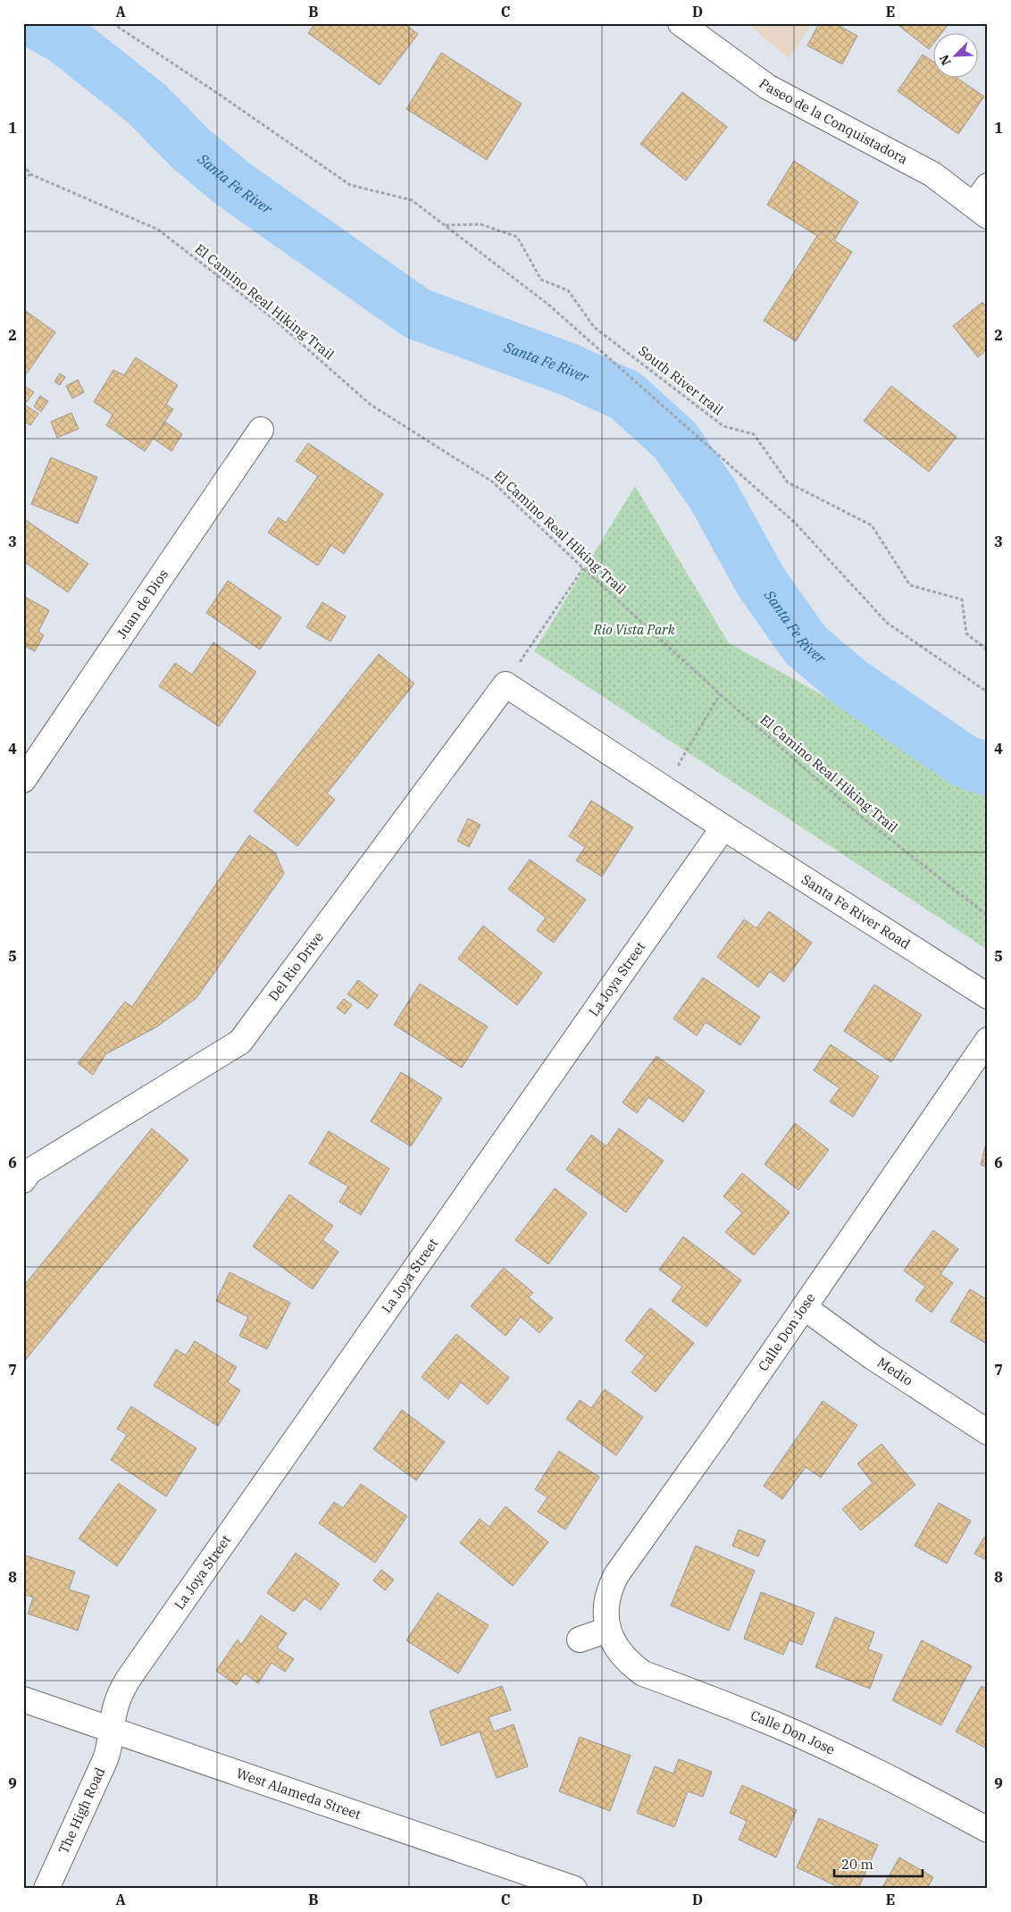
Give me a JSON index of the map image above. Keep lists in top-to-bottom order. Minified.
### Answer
{"streets":{"street":["Paseo de la Conquistadora","Juan de Dios","Santa Fe River Road","Del Rio Drive","La Joya Street","Calle Don Jose","Medio","West Alameda Street","The High Road"],"path":["El Camino Real Hiking Trail","South River trail"]},"crossings":[["Santa Fe River Road","Del Rio Drive"],["Santa Fe River Road","La Joya Street"],["La Joya Street","West Alameda Street"],["La Joya Street","The High Road"],["Calle Don Jose","Medio"],["West Alameda Street","The High Road"]],"water":["Santa Fe River"],"parks":["Rio Vista Park"],"scale_bar":"20 m","north":"bottom left","grid":{"columns":["A","B","C","D","E"],"rows":["1","2","3","4","5","6","7","8","9"]}}
